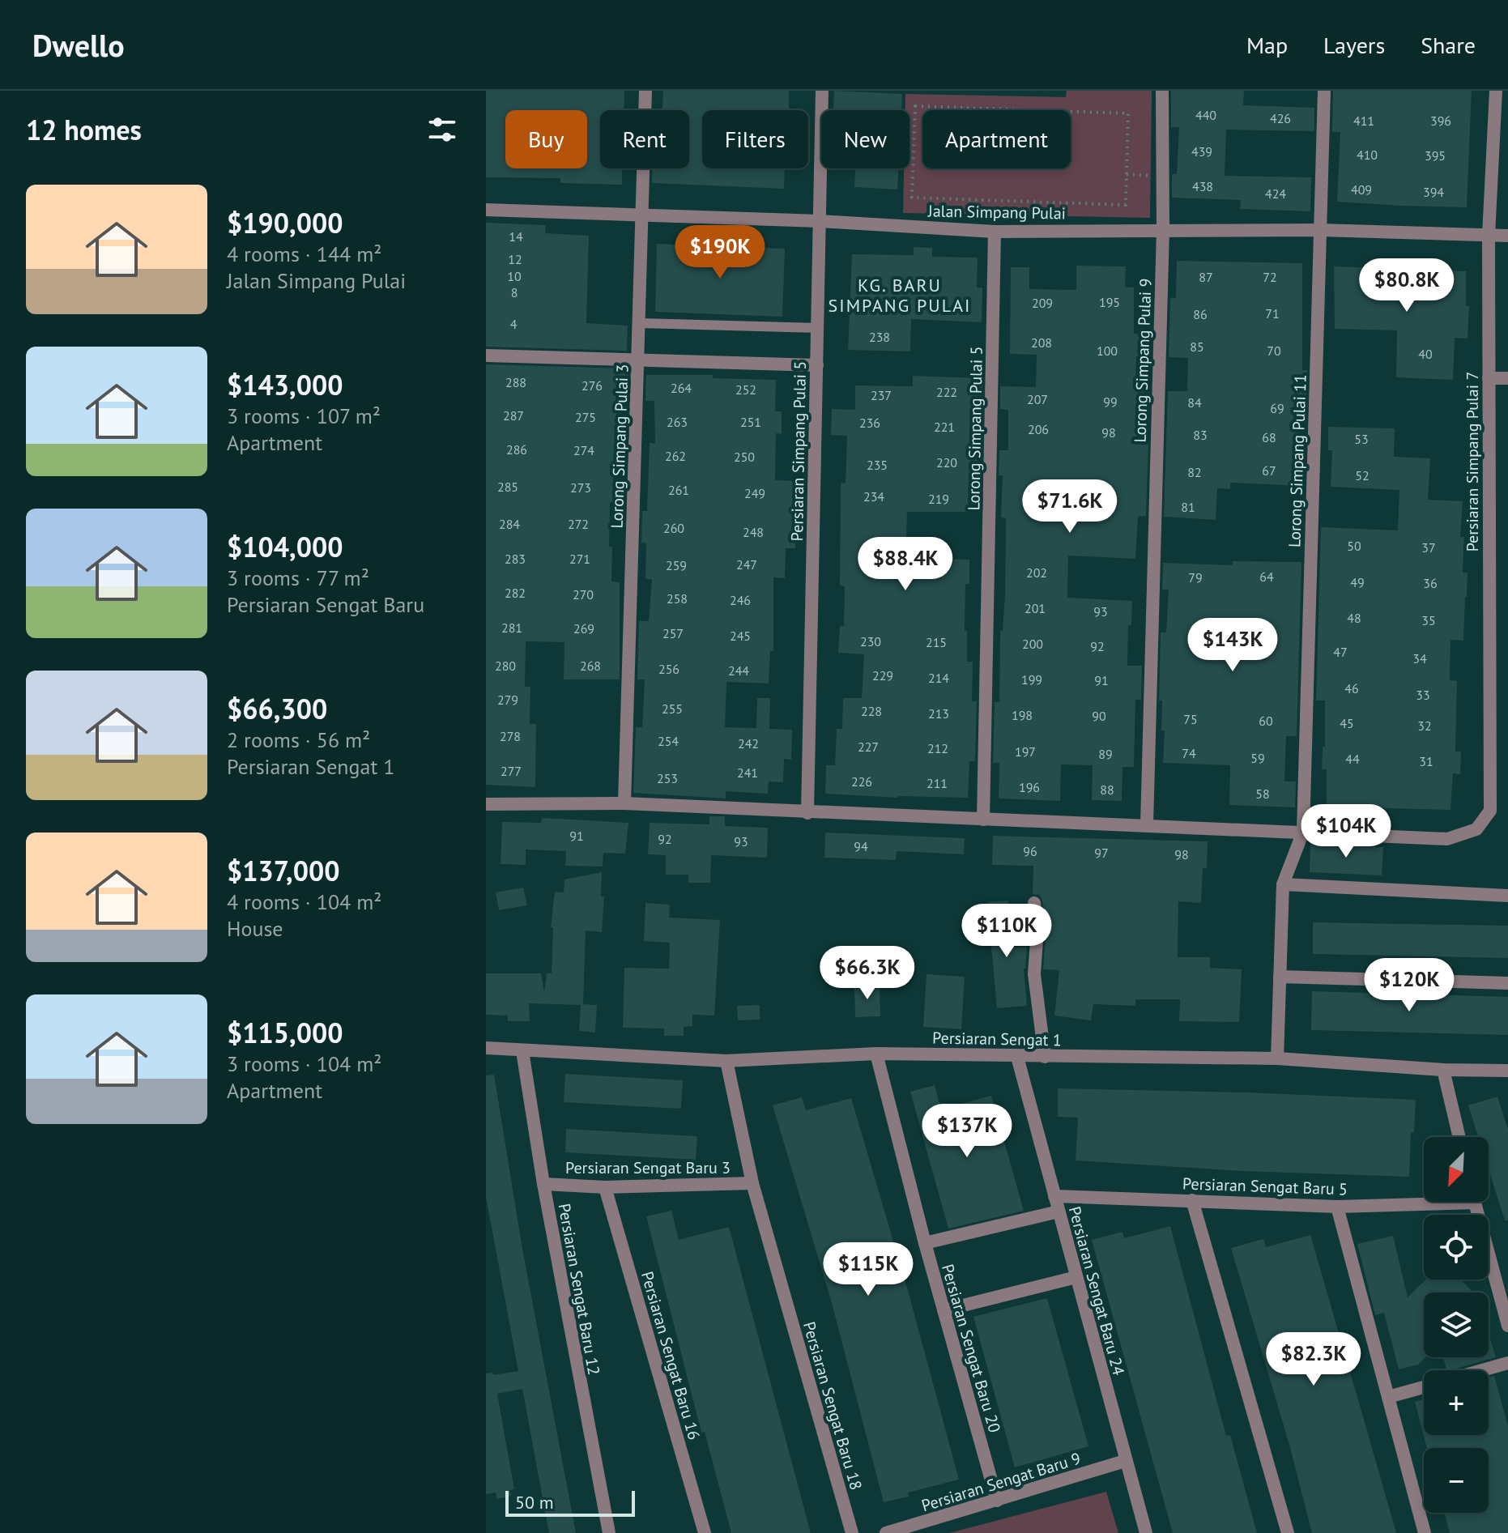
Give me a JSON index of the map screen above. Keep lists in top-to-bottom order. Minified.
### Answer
{"streets":{"street":["Jalan Simpang Pulai","Lorong Simpang Pulai 9","Lorong Simpang Pulai 5","Lorong Simpang Pulai 3","Persiaran Simpang Pulai 5","Lorong Simpang Pulai 11","Persiaran Simpang Pulai 7","Persiaran Sengat 1","Persiaran Sengat Baru 3","Persiaran Sengat Baru 5","Persiaran Sengat Baru 12","Persiaran Sengat Baru 24","Persiaran Sengat Baru 20","Persiaran Sengat Baru 16","Persiaran Sengat Baru 18","Persiaran Sengat Baru 9"]},"crossings":[["Jalan Simpang Pulai","Lorong Simpang Pulai 9"],["Jalan Simpang Pulai","Lorong Simpang Pulai 5"],["Jalan Simpang Pulai","Lorong Simpang Pulai 3"],["Jalan Simpang Pulai","Persiaran Simpang Pulai 5"],["Jalan Simpang Pulai","Lorong Simpang Pulai 11"],["Jalan Simpang Pulai","Persiaran Simpang Pulai 7"],["Lorong Simpang Pulai 11","Persiaran Simpang Pulai 7"],["Lorong Simpang Pulai 11","Persiaran Sengat 1"],["Persiaran Sengat 1","Persiaran Sengat Baru 12"],["Persiaran Sengat 1","Persiaran Sengat Baru 24"],["Persiaran Sengat 1","Persiaran Sengat Baru 20"],["Persiaran Sengat 1","Persiaran Sengat Baru 18"],["Persiaran Sengat Baru 3","Persiaran Sengat Baru 12"],["Persiaran Sengat Baru 3","Persiaran Sengat Baru 16"],["Persiaran Sengat Baru 3","Persiaran Sengat Baru 18"],["Persiaran Sengat Baru 5","Persiaran Sengat Baru 24"],["Persiaran Sengat Baru 24","Persiaran Sengat Baru 9"],["Persiaran Sengat Baru 20","Persiaran Sengat Baru 9"]],"districts":["KG. BARU SIMPANG PULAI"],"house_numbers":["440","426","411","396","439","410","395","438","409","394","424","14","12","10","87","72","8","195","209","71","86","4","238","208","85","100","70","40","288","276","264","252","222","237","207","99","84","69","287","275","263","251","236","221","206","98","83","68","53","286","274","262","250","220","235","67","82","52","285","273","261","249","234","219","81","284","272","260","248","50","37","283","271","247","259","202","64","79","49","36","282","270","258","246","201","93","48","35","281","269","257","245","230","215","200","92","47","34","280","268","256","244","229","214","199","91","46","33","279","255","228","213","198","90","75","60","45","32","278","254","242","227","212","197","74","89","59","44","31","277","241","253","226","211","196","88","58","91","92","93","94","96","97","98"],"scale_bar":"50 m","north":"bottom left","page":{"header":"Dwello","nav":["Map","Layers","Share"],"heading":"12 homes","chip":["Buy","Rent","Filters","New","Apartment"],"list":[{"name":"$190,000","note":"4 rooms · 144 m² · Jalan Simpang Pulai"},{"name":"$143,000","note":"3 rooms · 107 m² · Apartment"},{"name":"$104,000","note":"3 rooms · 77 m² · Persiaran Sengat Baru"},{"name":"$66,300","note":"2 rooms · 56 m² · Persiaran Sengat 1"},{"name":"$137,000","note":"4 rooms · 104 m² · House"},{"name":"$115,000","note":"3 rooms · 104 m² · Apartment"}],"price":["$190K","$80.8K","$71.6K","$88.4K","$143K","$104K","$110K","$66.3K","$120K","$137K","$115K","$82.3K"],"map_buttons":["+","−"],"scale":"50 m"}}
